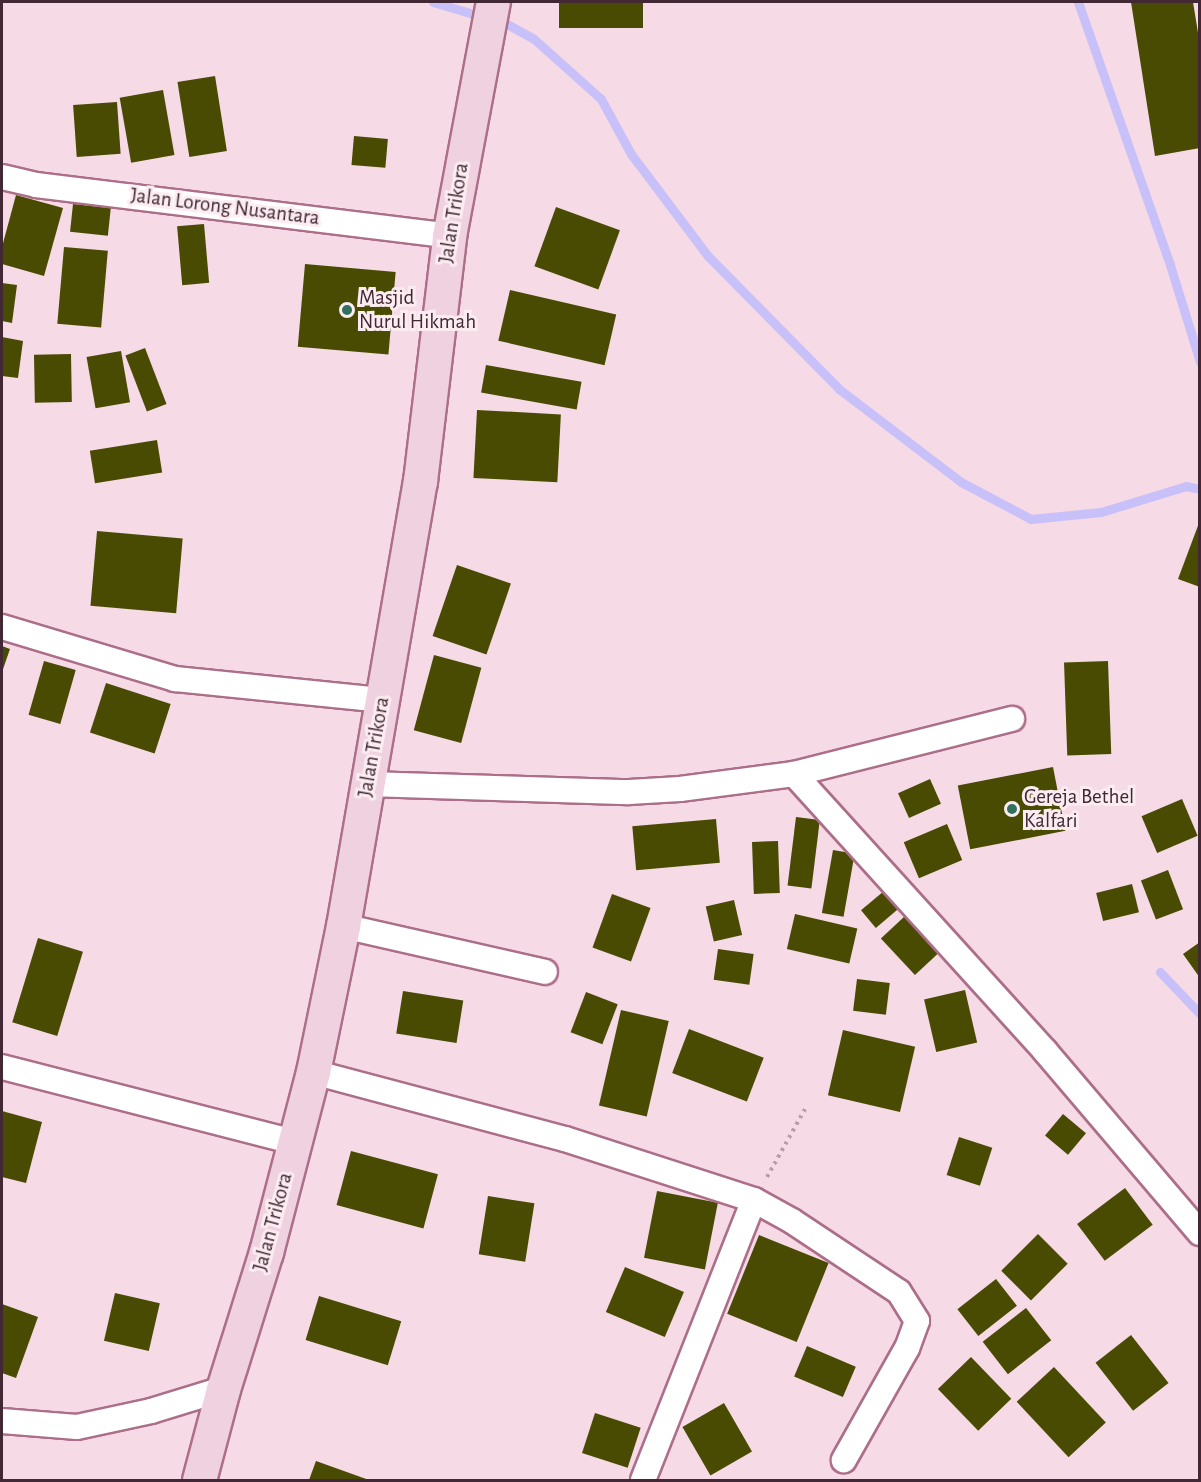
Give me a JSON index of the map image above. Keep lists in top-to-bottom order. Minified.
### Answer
{"streets":{"street":["Jalan Lorong Nusantara","Jalan Trikora"]},"crossings":[["Jalan Lorong Nusantara","Jalan Trikora"]],"places":["Masjid Nurul Hikmah","Gereja Bethel Kalfari"]}
